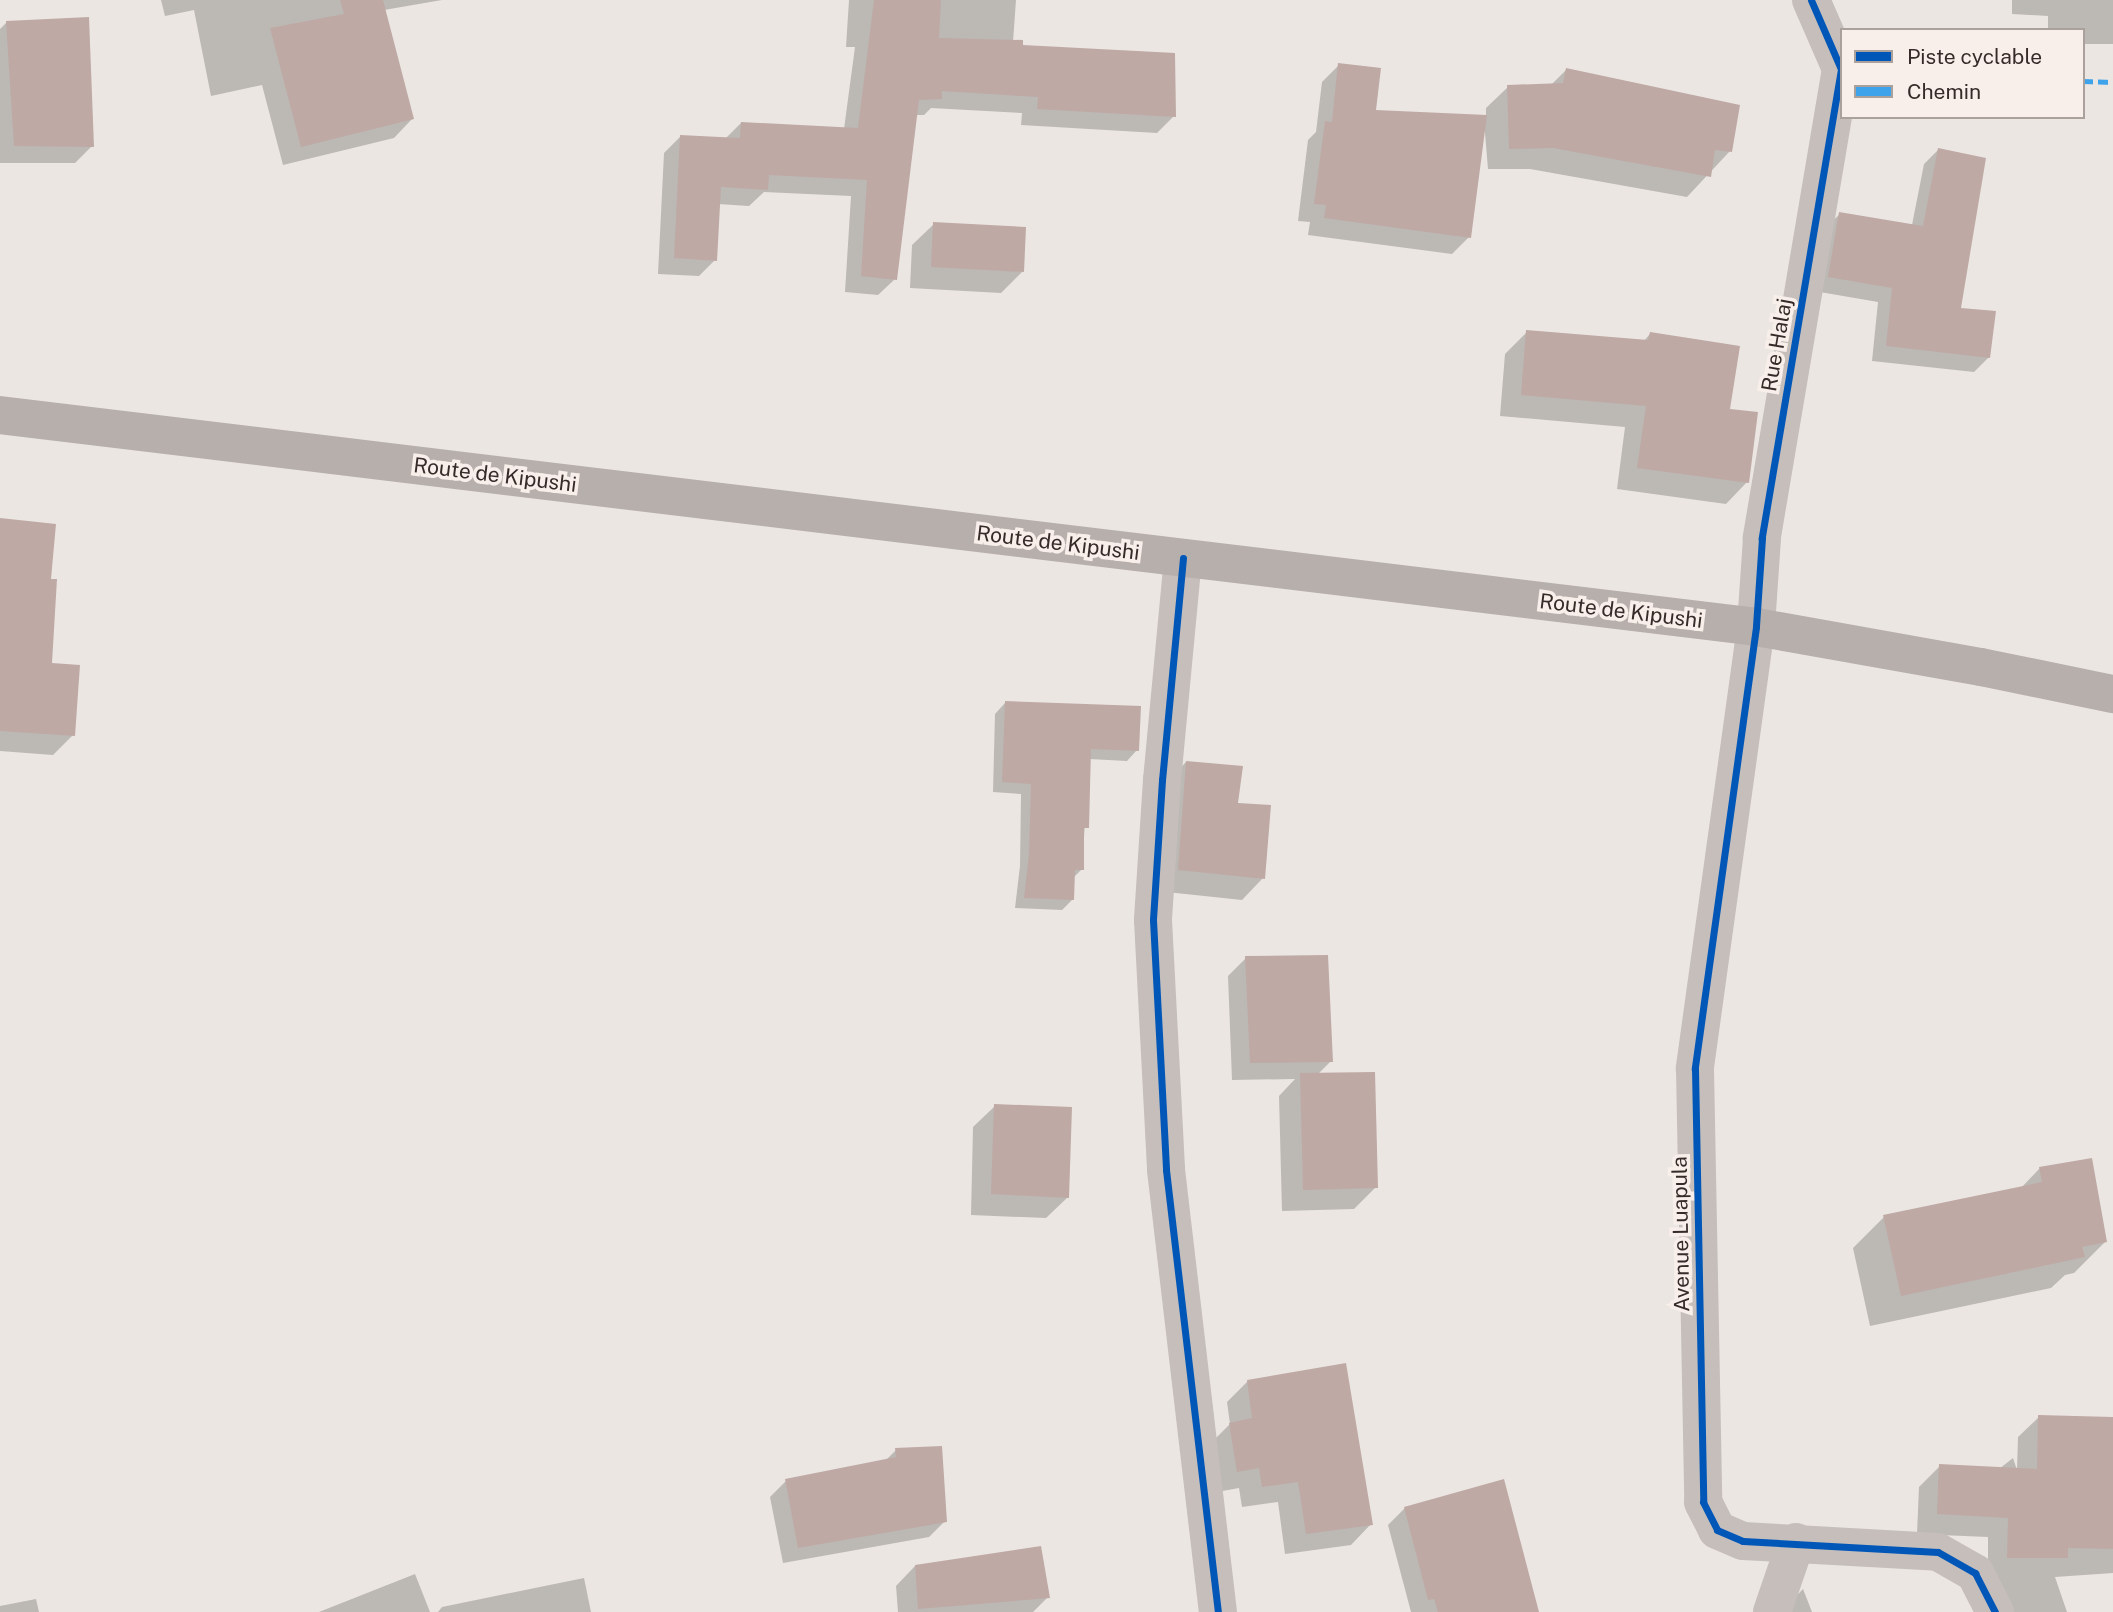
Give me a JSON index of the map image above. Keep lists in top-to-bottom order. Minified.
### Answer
{"streets":{"main road":["Route de Kipushi"],"street":["Rue Halaj","Avenue Luapula"]},"crossings":[["Rue Halaj","Route de Kipushi"],["Rue Halaj","Avenue Luapula"],["Route de Kipushi","Avenue Luapula"]],"legend":["Piste cyclable","Chemin"]}
